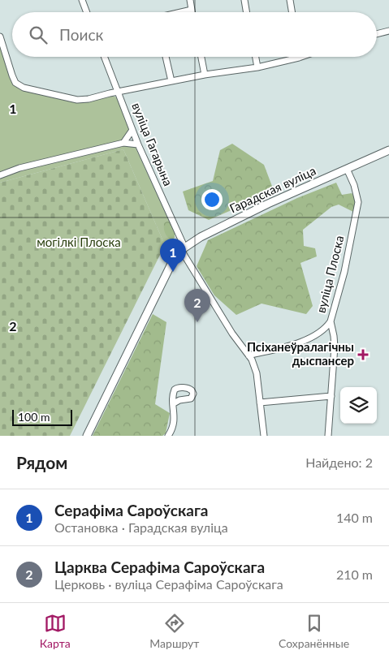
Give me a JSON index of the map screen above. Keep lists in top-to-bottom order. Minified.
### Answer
{"streets":{"main road":["Гарадская вуліца"],"street":["вуліца Гагарына","вуліца Плоска"]},"crossings":[["вуліца Гагарына","Гарадская вуліца"],["Гарадская вуліца","вуліца Плоска"]],"parks":["могілкі Плоска"],"places":{"health":["Псіханеўралагічны дыспансер"]},"scale_bar":"100 m","page":{"search":"Поиск","pins":["1","2"],"scale":"100 m","heading":["Рядом","Найдено: 2"],"list":[{"mark":"1","name":"Серафіма Сароўскага","note":"Остановка · Гарадская вуліца","value":"140 m"},{"mark":"2","name":"Царква Серафіма Сароўскага","note":"Церковь · вуліца Серафіма Сароўскага","value":"210 m"}],"nav":["Карта","Маршрут","Сохранённые"]},"grid":{"rows":["1","2"]}}
